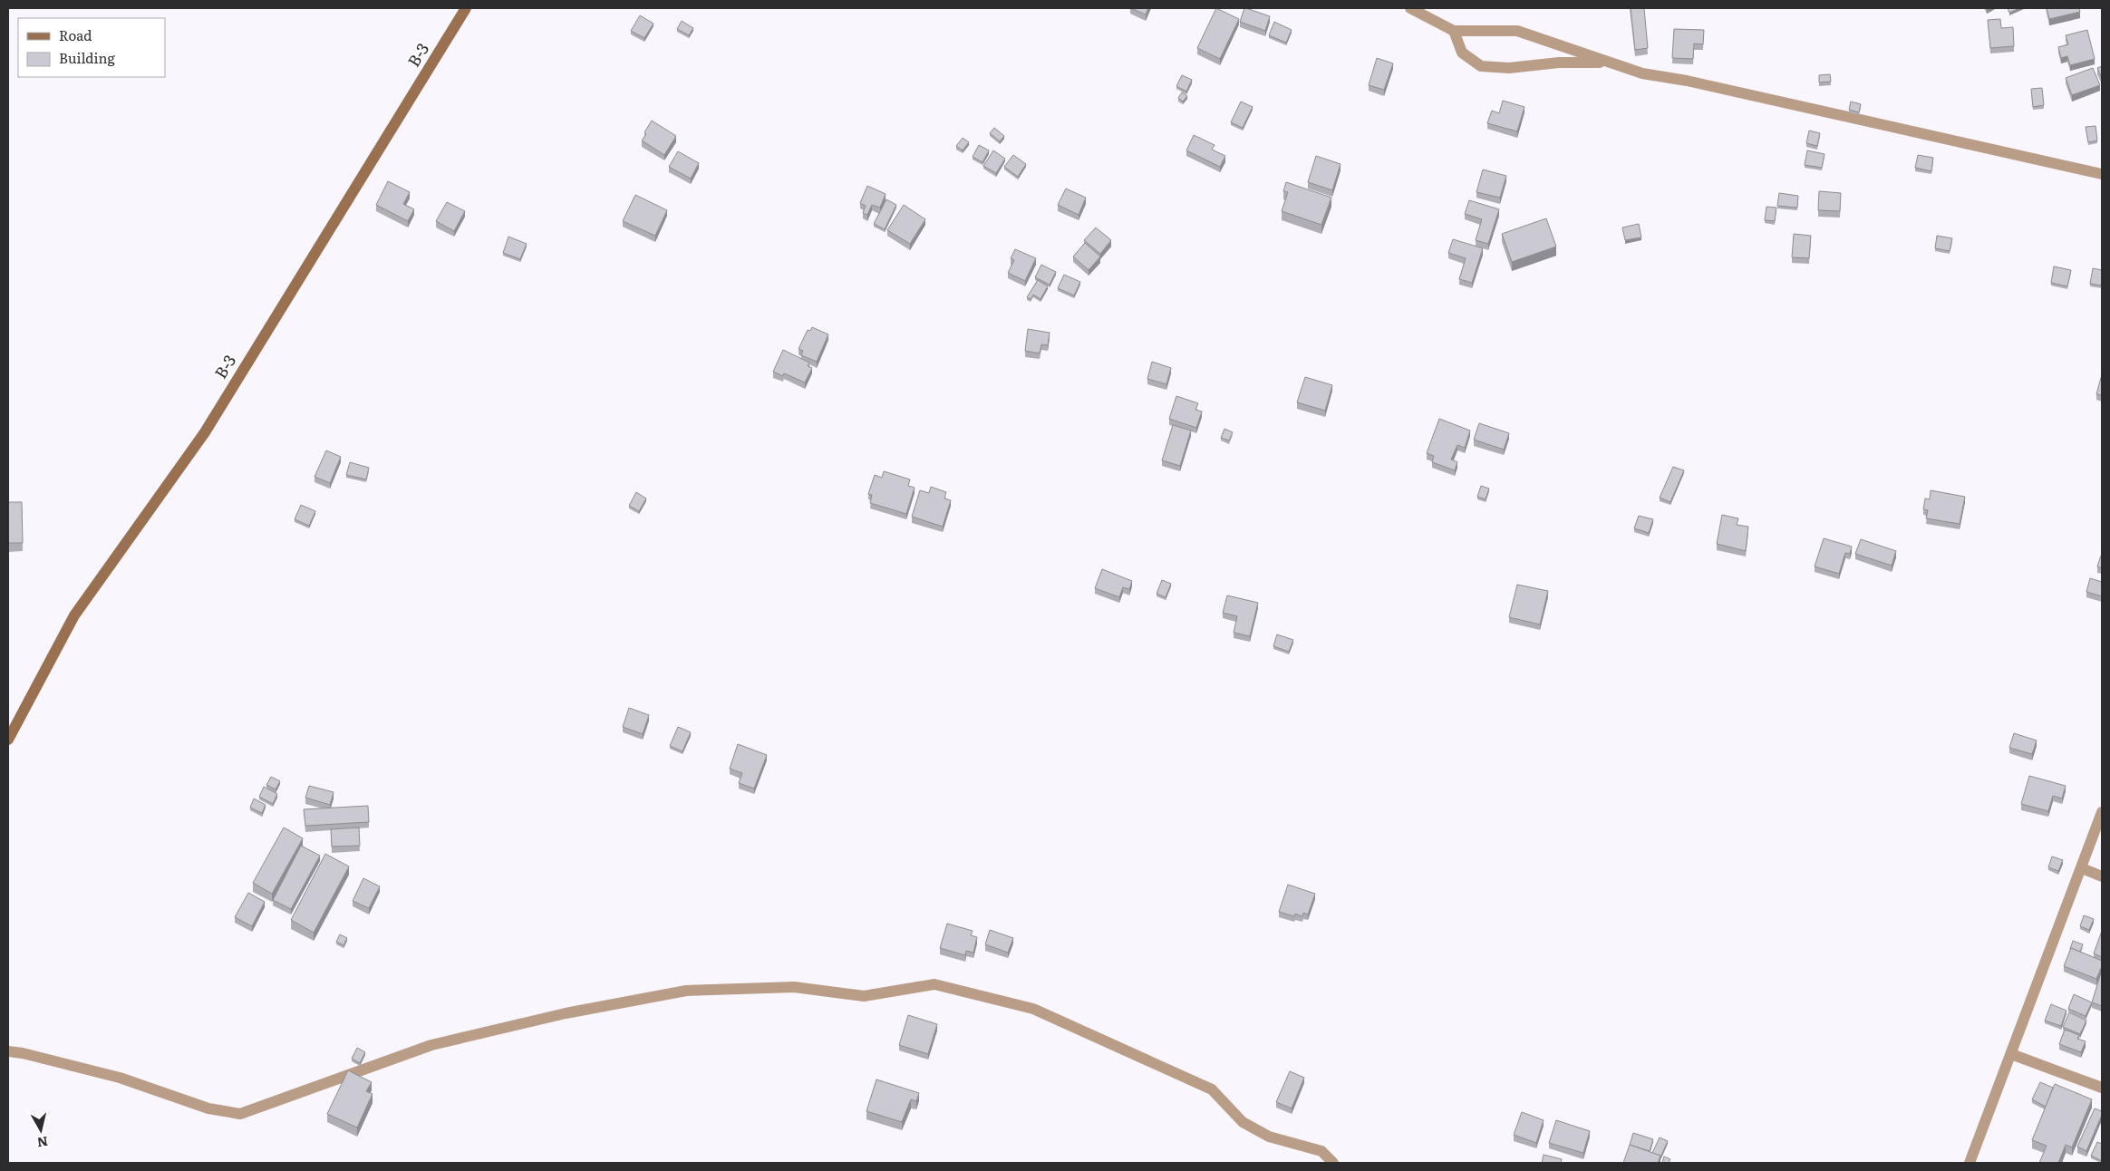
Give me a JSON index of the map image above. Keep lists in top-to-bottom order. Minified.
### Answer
{"streets":{"main road":["B-3"]},"legend":["Road","Building"],"north":"bottom"}
